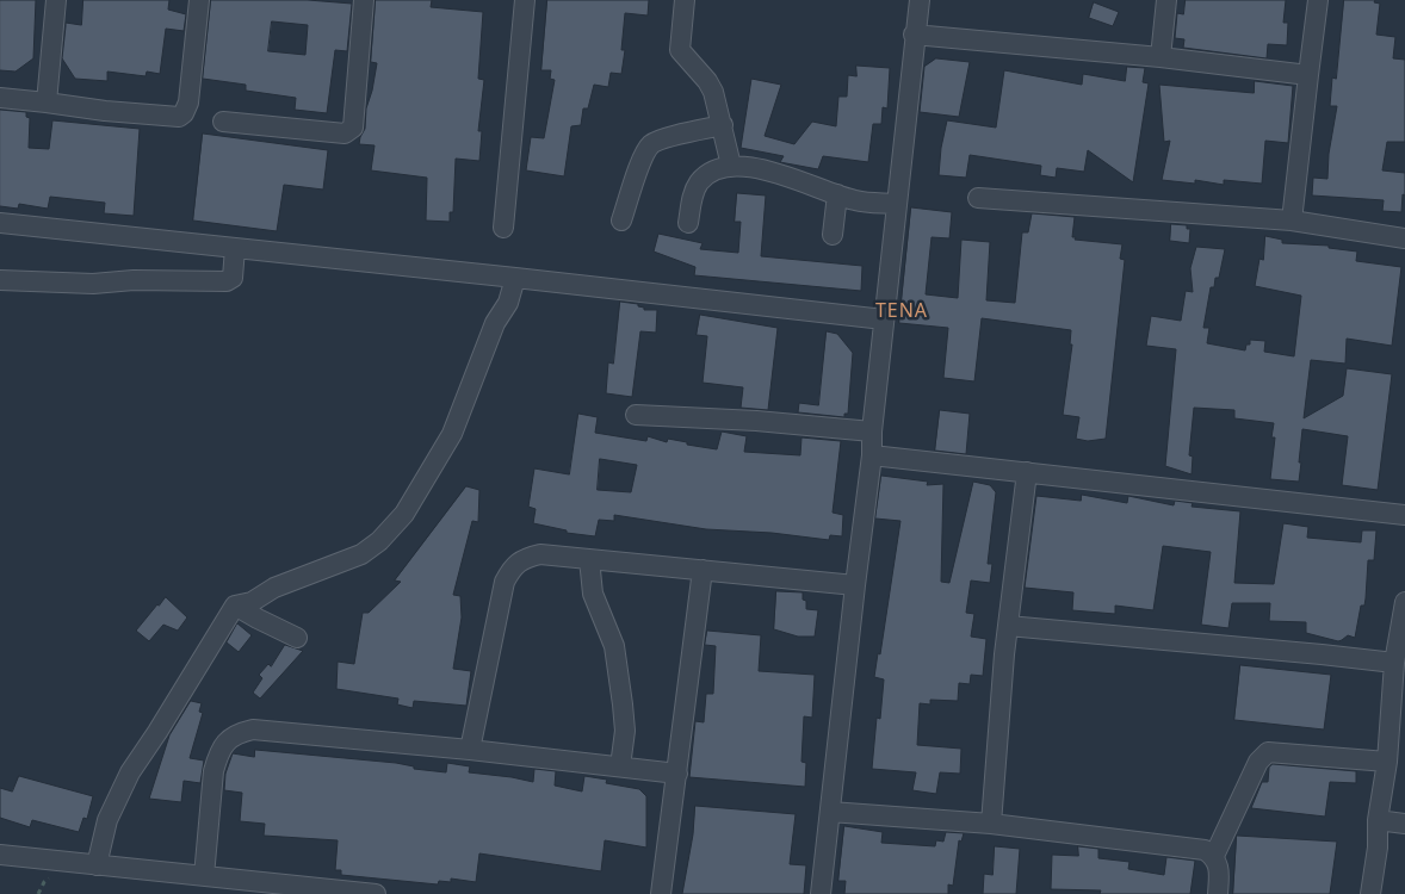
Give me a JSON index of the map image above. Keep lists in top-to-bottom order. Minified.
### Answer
{"districts":["TENA"]}
